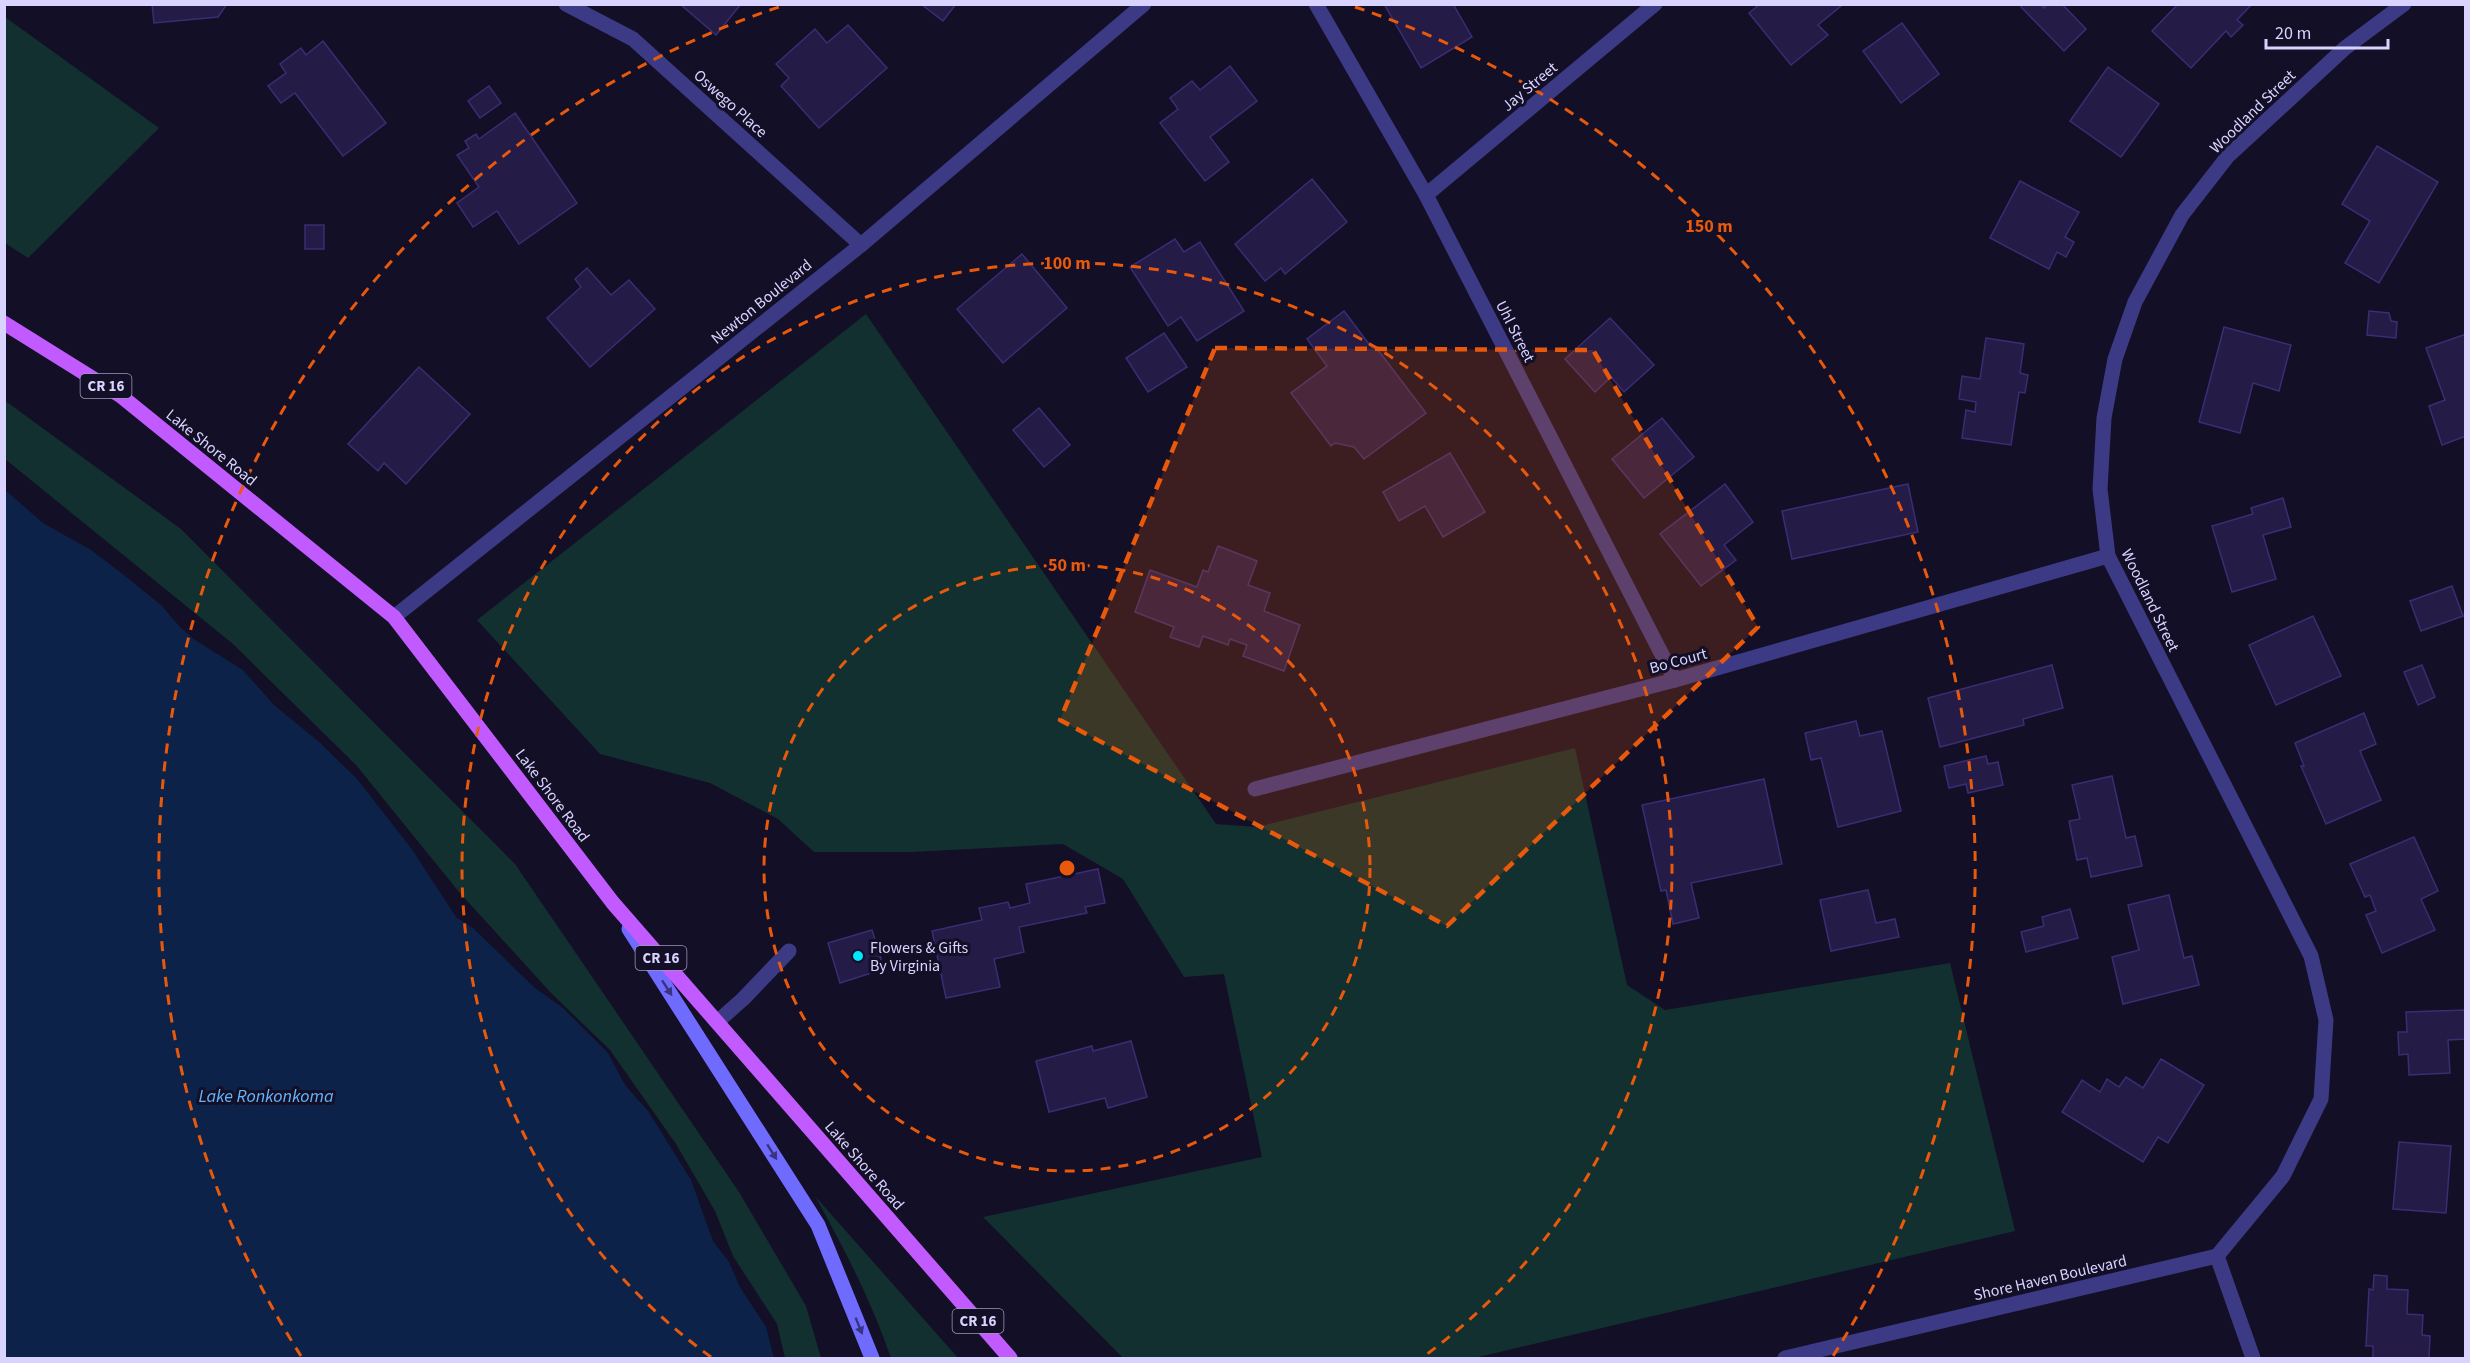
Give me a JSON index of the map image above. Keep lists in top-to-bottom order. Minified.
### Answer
{"streets":{"main road":["CR 16","Lake Shore Road"],"street":["Jay Street","Oswego Place","Woodland Street","Newton Boulevard","Uhl Street","Bo Court","Shore Haven Boulevard"]},"crossings":[["Jay Street","Uhl Street"],["Oswego Place","Newton Boulevard"],["Woodland Street","Bo Court"],["Woodland Street","Shore Haven Boulevard"],["Newton Boulevard","Lake Shore Road"],["Uhl Street","Bo Court"]],"water":["Lake Ronkonkoma"],"places":["Flowers & Gifts By Virginia"],"scale_bar":"20 m","rings":["150 m","100 m","50 m"]}
